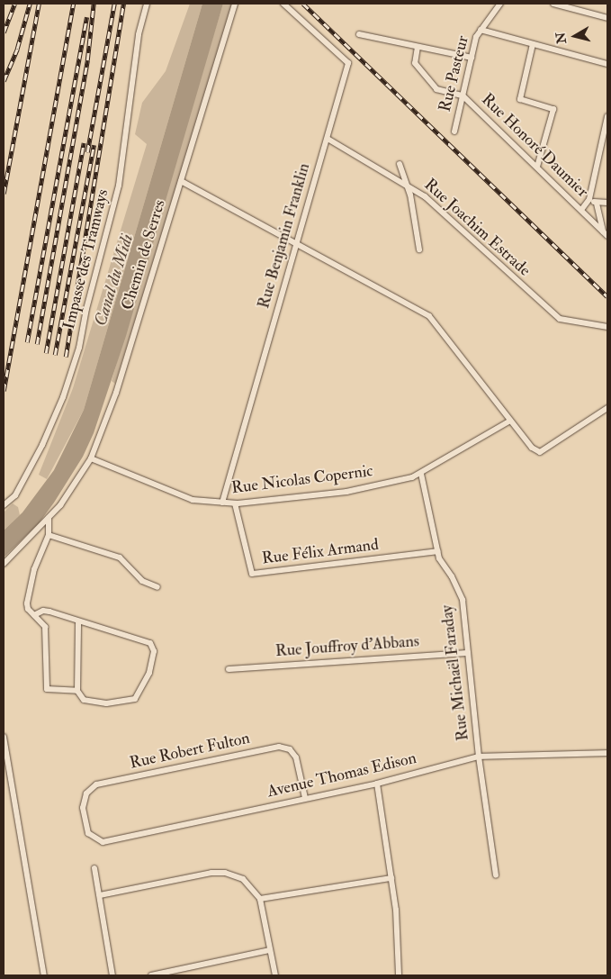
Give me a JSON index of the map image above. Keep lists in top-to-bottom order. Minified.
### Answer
{"streets":{"street":["Rue Pasteur","Rue Honoré Daumier","Rue Joachim Estrade","Rue Benjamin Franklin","Chemin de Serres","Impasse des Tramways","Rue Nicolas Copernic","Rue Félix Armand","Rue Jouffroy d'Abbans","Rue Michaël Faraday","Rue Robert Fulton","Avenue Thomas Edison"]},"crossings":[["Rue Pasteur","Rue Honoré Daumier"],["Rue Joachim Estrade","Rue Benjamin Franklin"],["Rue Benjamin Franklin","Rue Nicolas Copernic"],["Chemin de Serres","Rue Nicolas Copernic"],["Rue Nicolas Copernic","Rue Félix Armand"],["Rue Nicolas Copernic","Rue Michaël Faraday"],["Rue Félix Armand","Rue Michaël Faraday"],["Rue Jouffroy d'Abbans","Rue Michaël Faraday"],["Rue Michaël Faraday","Avenue Thomas Edison"],["Rue Robert Fulton","Avenue Thomas Edison"]],"water":["Canal du Midi"],"north":"left"}
